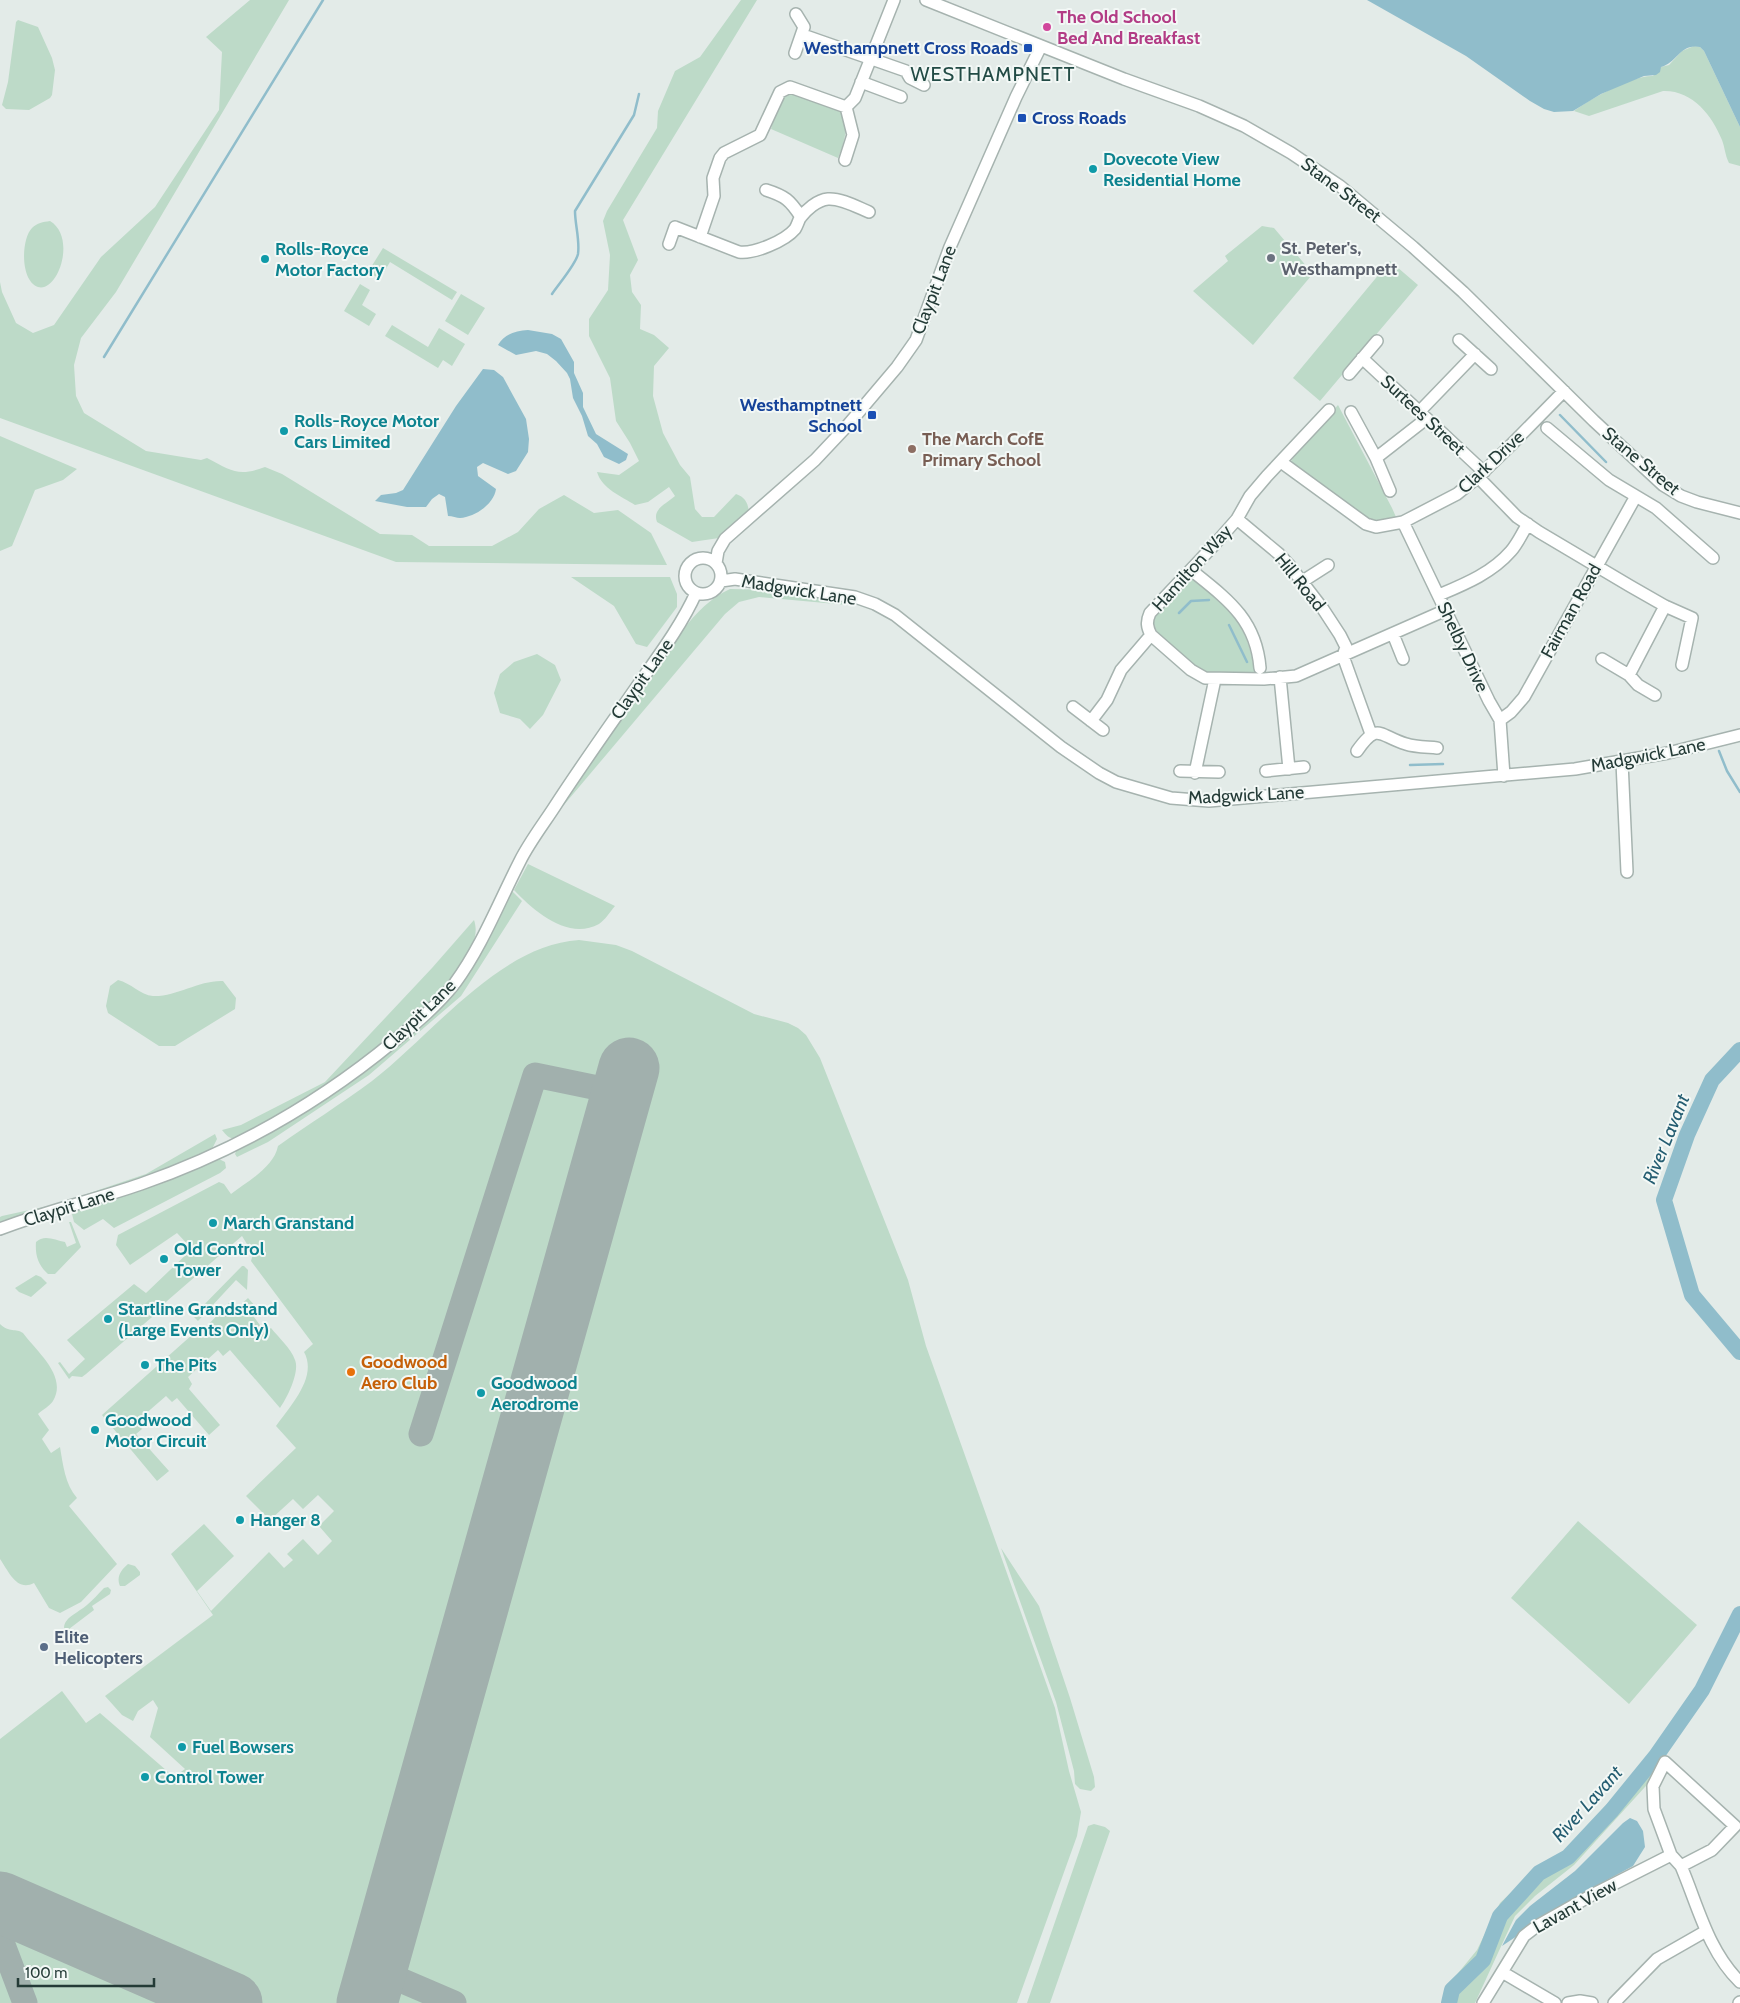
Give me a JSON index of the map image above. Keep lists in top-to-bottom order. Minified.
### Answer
{"streets":{"street":["Stane Street","Claypit Lane","Surtees Street","Clark Drive","Hamilton Way","Hill Road","Madgwick Lane","Fairman Road","Shelby Drive","Lavant View"]},"crossings":[["Stane Street","Claypit Lane"],["Stane Street","Clark Drive"],["Claypit Lane","Madgwick Lane"],["Surtees Street","Clark Drive"],["Surtees Street","Fairman Road"],["Clark Drive","Hamilton Way"],["Clark Drive","Shelby Drive"],["Hamilton Way","Hill Road"],["Hamilton Way","Shelby Drive"],["Madgwick Lane","Shelby Drive"],["Fairman Road","Shelby Drive"]],"districts":["WESTHAMPNETT"],"water":["River Lavant"],"places":{"other":["The Old School Bed And Breakfast","Dovecote View Residential Home","St. Peter's, Westhampnett","Rolls-Royce Motor Factory","Rolls-Royce Motor Cars Limited","The March CofE Primary School","March Granstand","Old Control Tower","Startline Grandstand (Large Events Only)","The Pits","Goodwood Aero Club","Goodwood Aerodrome","Goodwood Motor Circuit","Hanger 8","Elite Helicopters","Fuel Bowsers","Control Tower"],"transit":["Westhampnett Cross Roads","Cross Roads","Westhamptnett School"]},"scale_bar":"100 m"}
